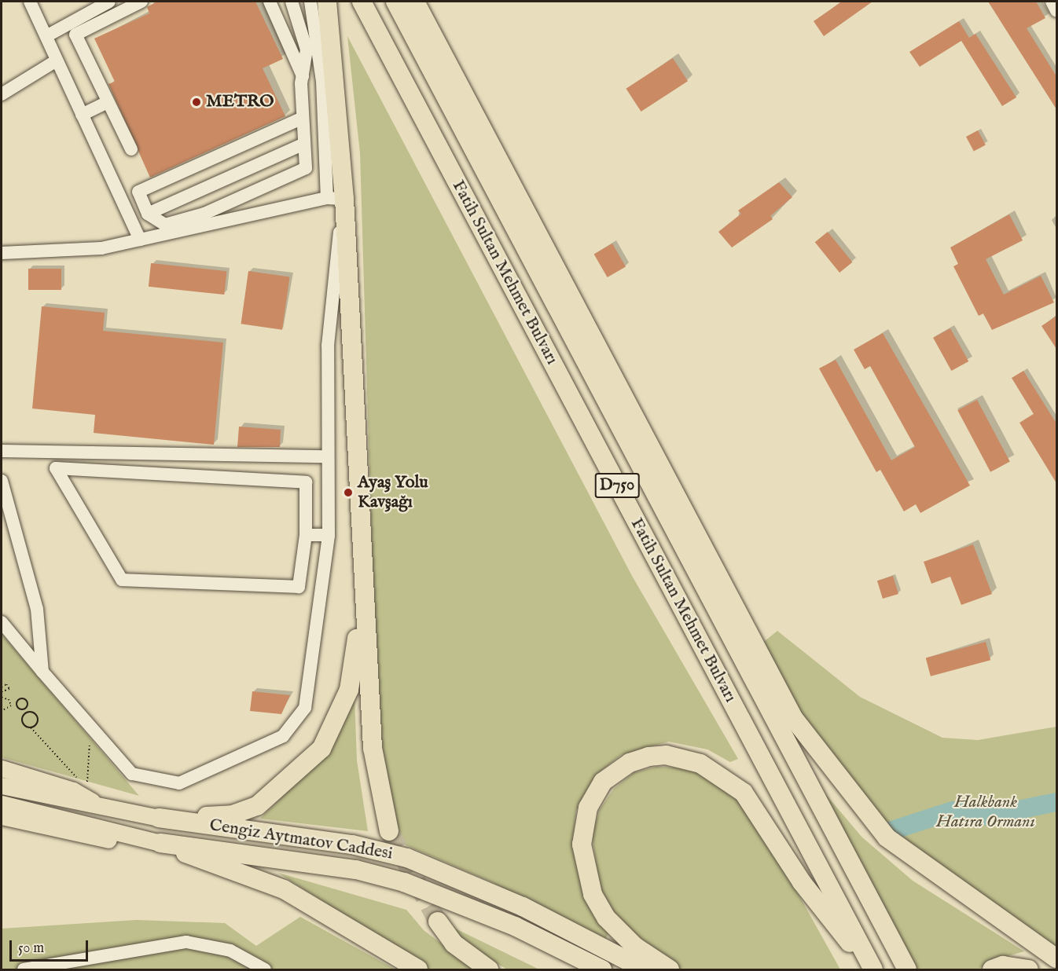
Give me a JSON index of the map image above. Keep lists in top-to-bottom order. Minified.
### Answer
{"streets":{"highway":["Fatih Sultan Mehmet Bulvarı","D750","Cengiz Aytmatov Caddesi"]},"parks":["Halkbank Hatıra Ormanı"],"places":["METRO","Ayaş Yolu Kavşağı"],"scale_bar":"50 m"}
